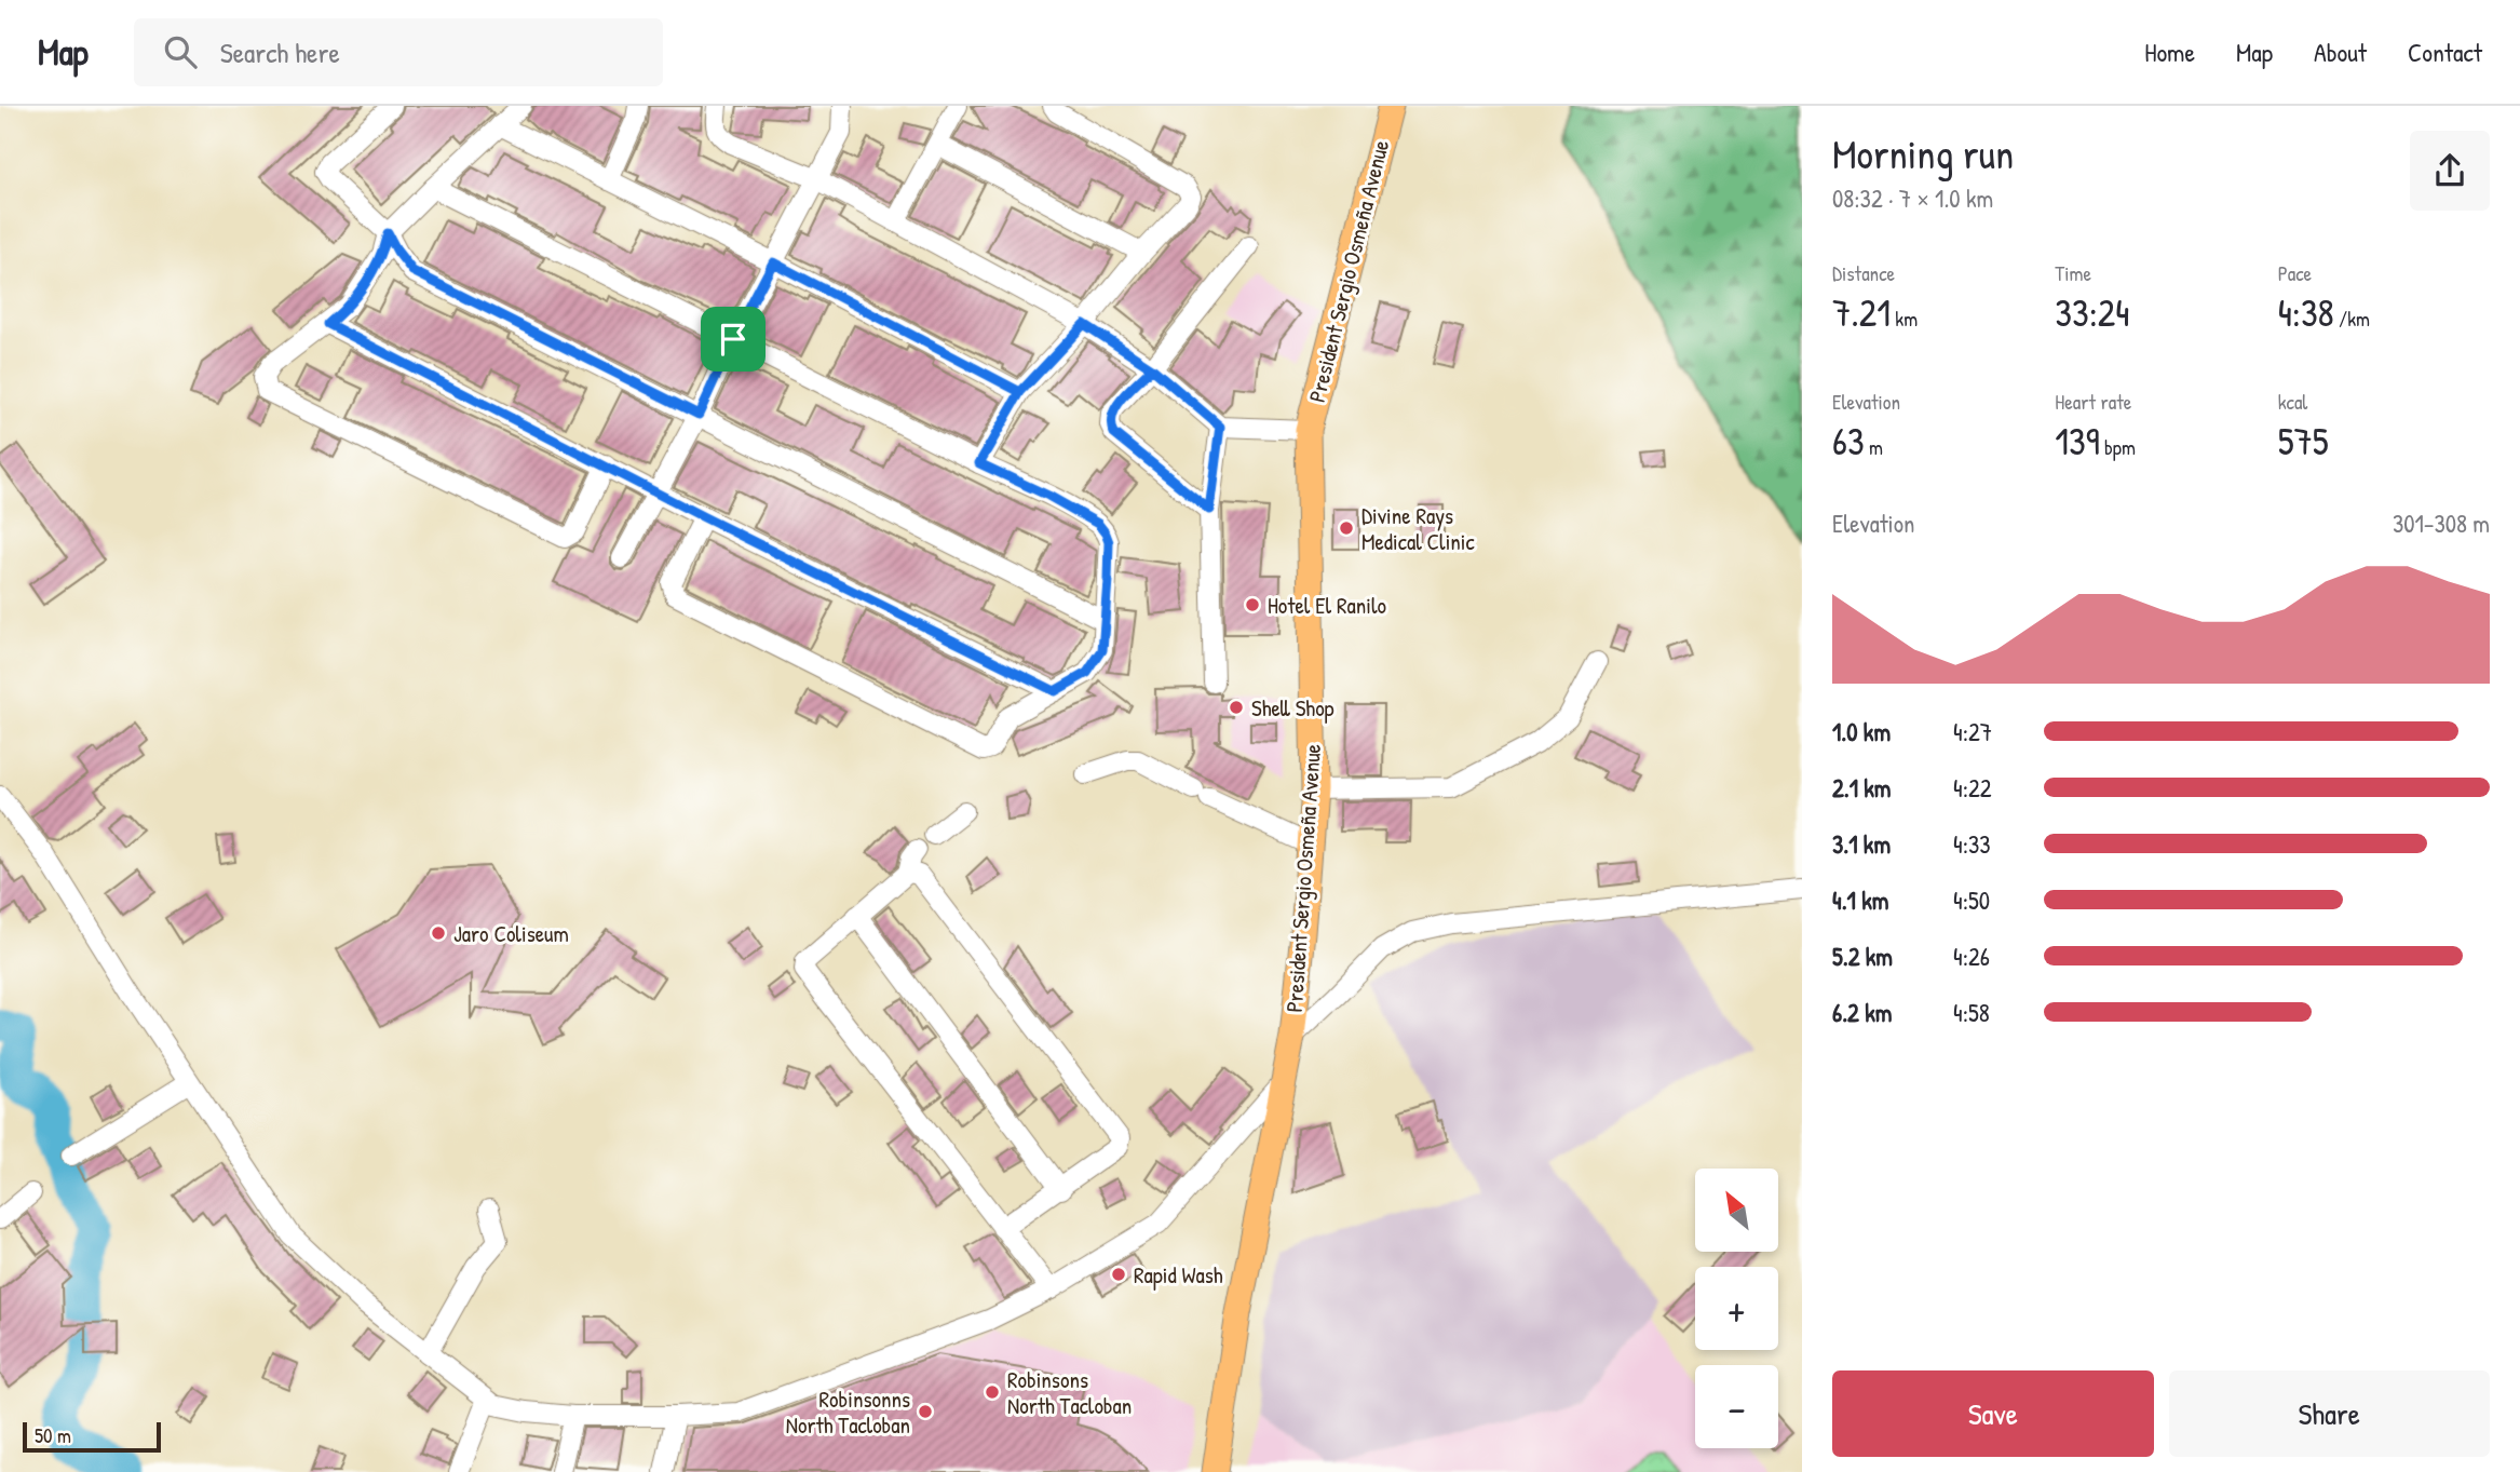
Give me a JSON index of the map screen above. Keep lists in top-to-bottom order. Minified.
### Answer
{"streets":{"main road":["President Sergio Osmeña Avenue"]},"places":["Divine Rays Medical Clinic","Hotel El Ranilo","Shell Shop","Jaro Coliseum","Rapid Wash","Robinsons North Tacloban","Robinsonns North Tacloban"],"scale_bar":"50 m","north":"top left","page":{"header":"Map","search":"Search here","nav":["Home","Map","About","Contact"],"heading":["Morning run","08:32 · 7 × 1.0 km"],"stats":[["Distance","7.21 km"],["Time","33:24"],["Pace","4:38 /km"],["Elevation","63 m"],["Heart rate","139 bpm"],["kcal","575"]],"chart":["Elevation","301–308 m"],"list":[{"name":"1.0 km","note":"4:27"},{"name":"2.1 km","note":"4:22"},{"name":"3.1 km","note":"4:33"},{"name":"4.1 km","note":"4:50"},{"name":"5.2 km","note":"4:26"},{"name":"6.2 km","note":"4:58"}],"map_buttons":["+","−"],"buttons":["Save","Share"],"scale":"50 m"}}
